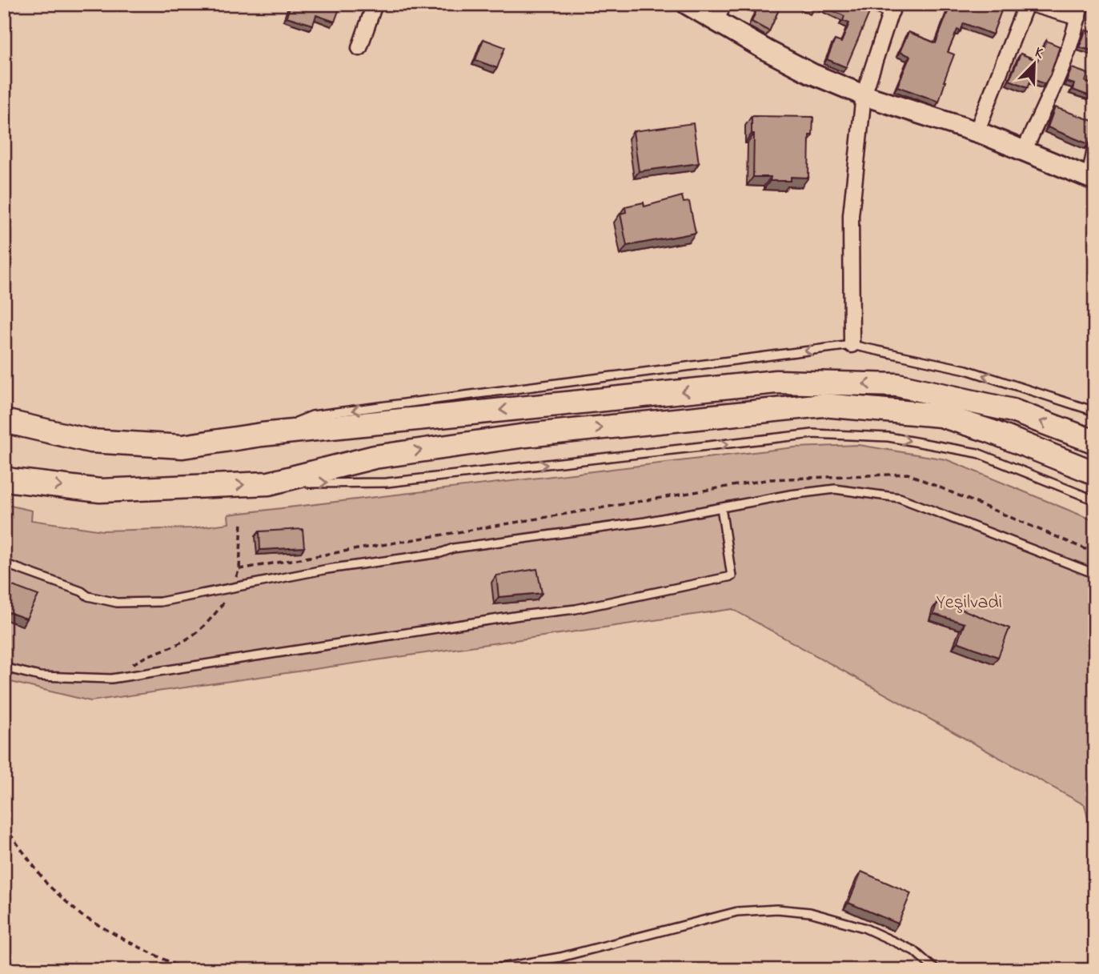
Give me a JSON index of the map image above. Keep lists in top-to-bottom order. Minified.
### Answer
{"parks":["Yeşilvadi"],"north":"top right"}
